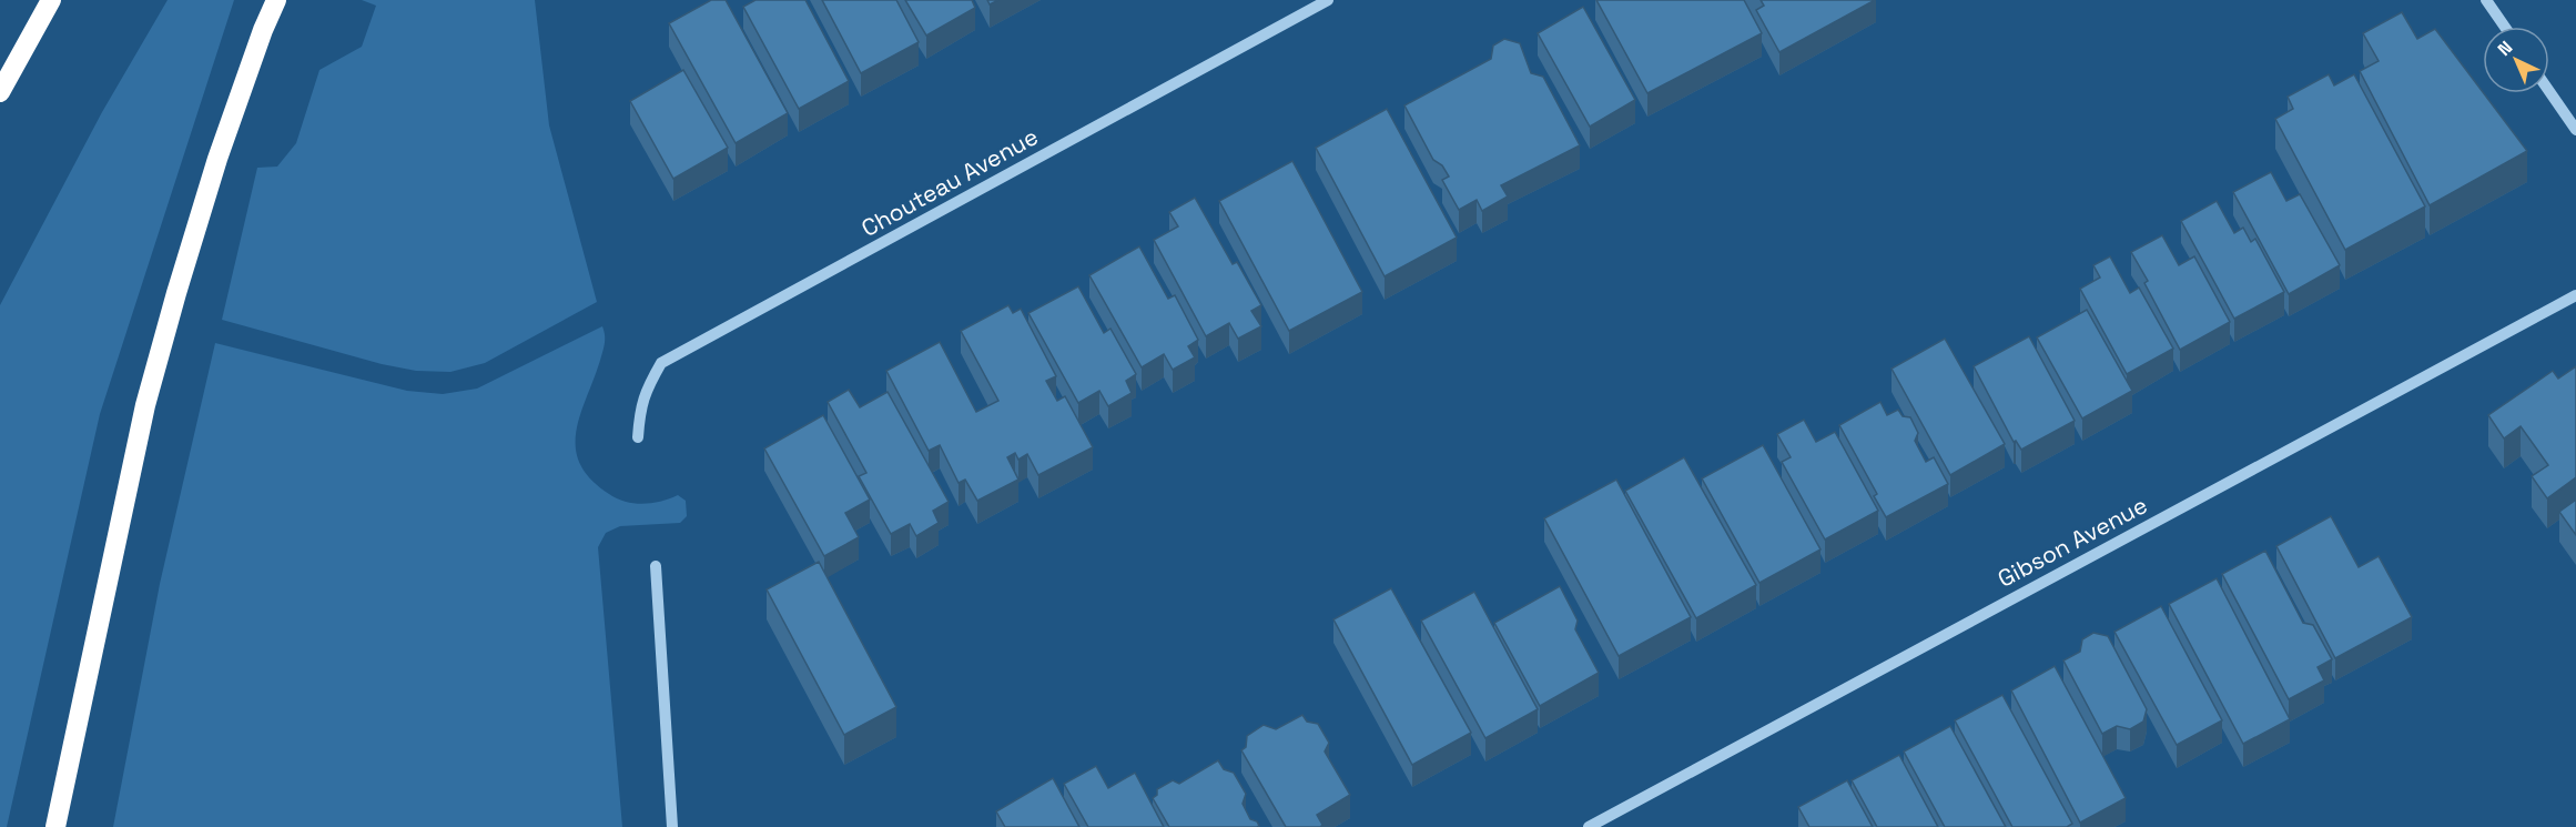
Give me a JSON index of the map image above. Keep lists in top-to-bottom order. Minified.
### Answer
{"streets":{"street":["Chouteau Avenue","Gibson Avenue"]},"north":"top left"}
